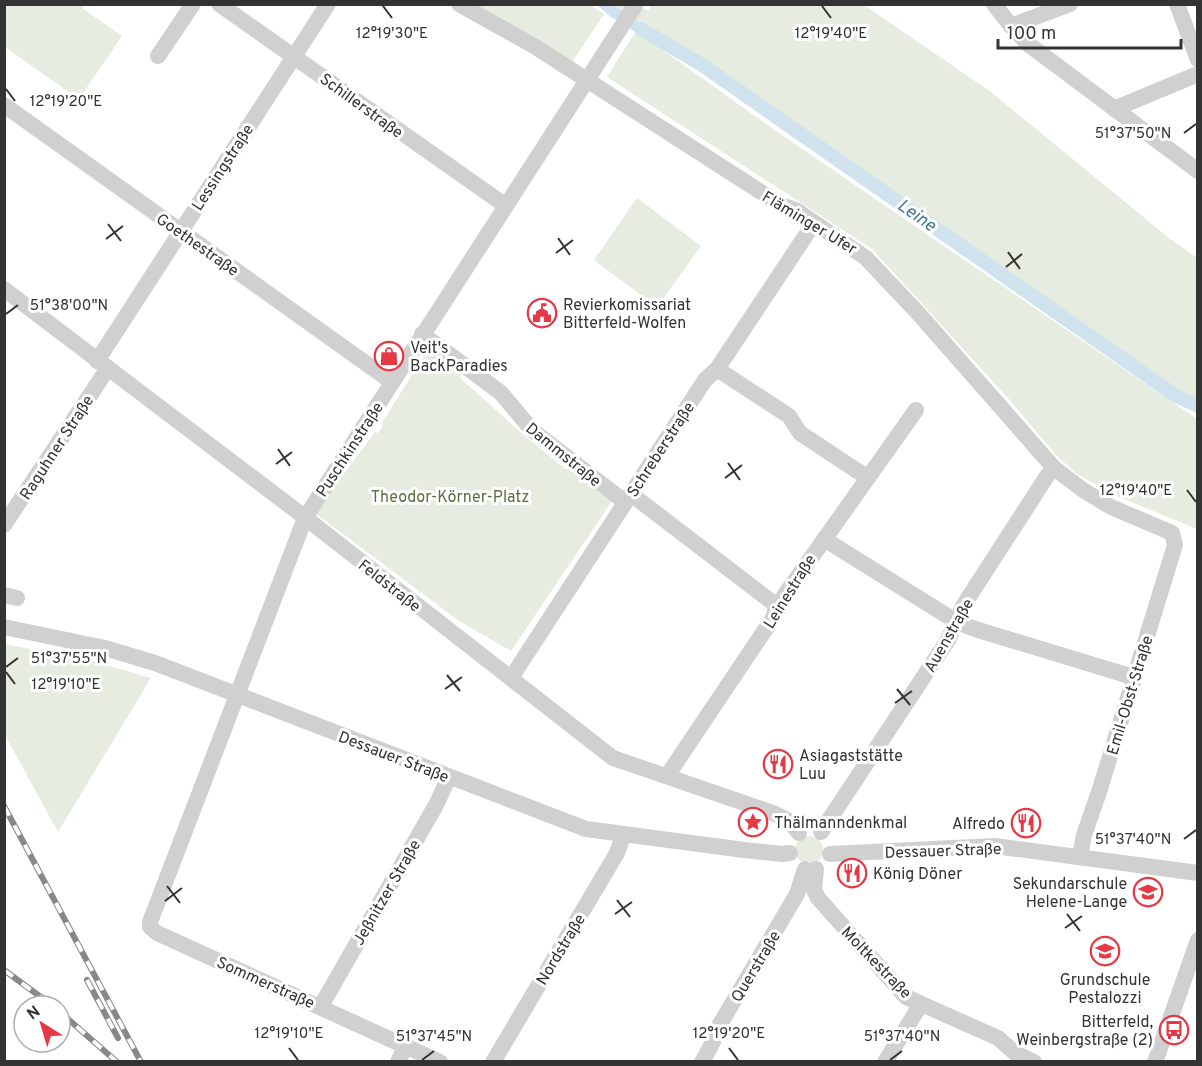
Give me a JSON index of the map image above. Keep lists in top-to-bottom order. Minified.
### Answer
{"streets":{"street":["Schillerstraße","Lessingstraße","Fläminger Ufer","Goethestraße","Raguhner Straße","Puschkinstraße","Schreberstraße","Dammstraße","Feldstraße","Leinestraße","Auenstraße","Emil-Obst-Straße","Dessauer Straße","Jeßnitzer Straße","Nordstraße","Moltkestraße","Querstraße","Sommerstraße"]},"crossings":[["Schillerstraße","Lessingstraße"],["Schillerstraße","Puschkinstraße"],["Lessingstraße","Goethestraße"],["Lessingstraße","Raguhner Straße"],["Lessingstraße","Feldstraße"],["Fläminger Ufer","Puschkinstraße"],["Fläminger Ufer","Schreberstraße"],["Fläminger Ufer","Auenstraße"],["Fläminger Ufer","Emil-Obst-Straße"],["Goethestraße","Puschkinstraße"],["Raguhner Straße","Feldstraße"],["Puschkinstraße","Dammstraße"],["Puschkinstraße","Feldstraße"],["Puschkinstraße","Dessauer Straße"],["Puschkinstraße","Sommerstraße"],["Schreberstraße","Dammstraße"],["Schreberstraße","Feldstraße"],["Dammstraße","Leinestraße"],["Feldstraße","Leinestraße"],["Feldstraße","Auenstraße"],["Feldstraße","Dessauer Straße"],["Feldstraße","Moltkestraße"],["Feldstraße","Querstraße"],["Auenstraße","Dessauer Straße"],["Auenstraße","Moltkestraße"],["Auenstraße","Querstraße"],["Emil-Obst-Straße","Dessauer Straße"],["Dessauer Straße","Jeßnitzer Straße"],["Dessauer Straße","Nordstraße"],["Dessauer Straße","Moltkestraße"],["Dessauer Straße","Querstraße"],["Jeßnitzer Straße","Sommerstraße"],["Moltkestraße","Querstraße"]],"water":["Leine"],"parks":["Theodor-Körner-Platz"],"places":{"public building":["Revierkomissariat Bitterfeld-Wolfen"],"shop":["Veit's BackParadies"],"restaurant":["Asiagaststätte Luu","Alfredo","König Döner"],"place":["Thälmanndenkmal"],"school or university":["Sekundarschule Helene-Lange","Grundschule Pestalozzi"],"bus stop":["Bitterfeld, Weinbergstraße (2)"]},"scale_bar":"100 m","north":"top left","coordinates":["12°19'30\"E","12°19'40\"E","12°19'20\"E","51°37'50\"N","51°38'00\"N","51°37'55\"N","12°19'10\"E","51°37'40\"N","51°37'45\"N"]}
